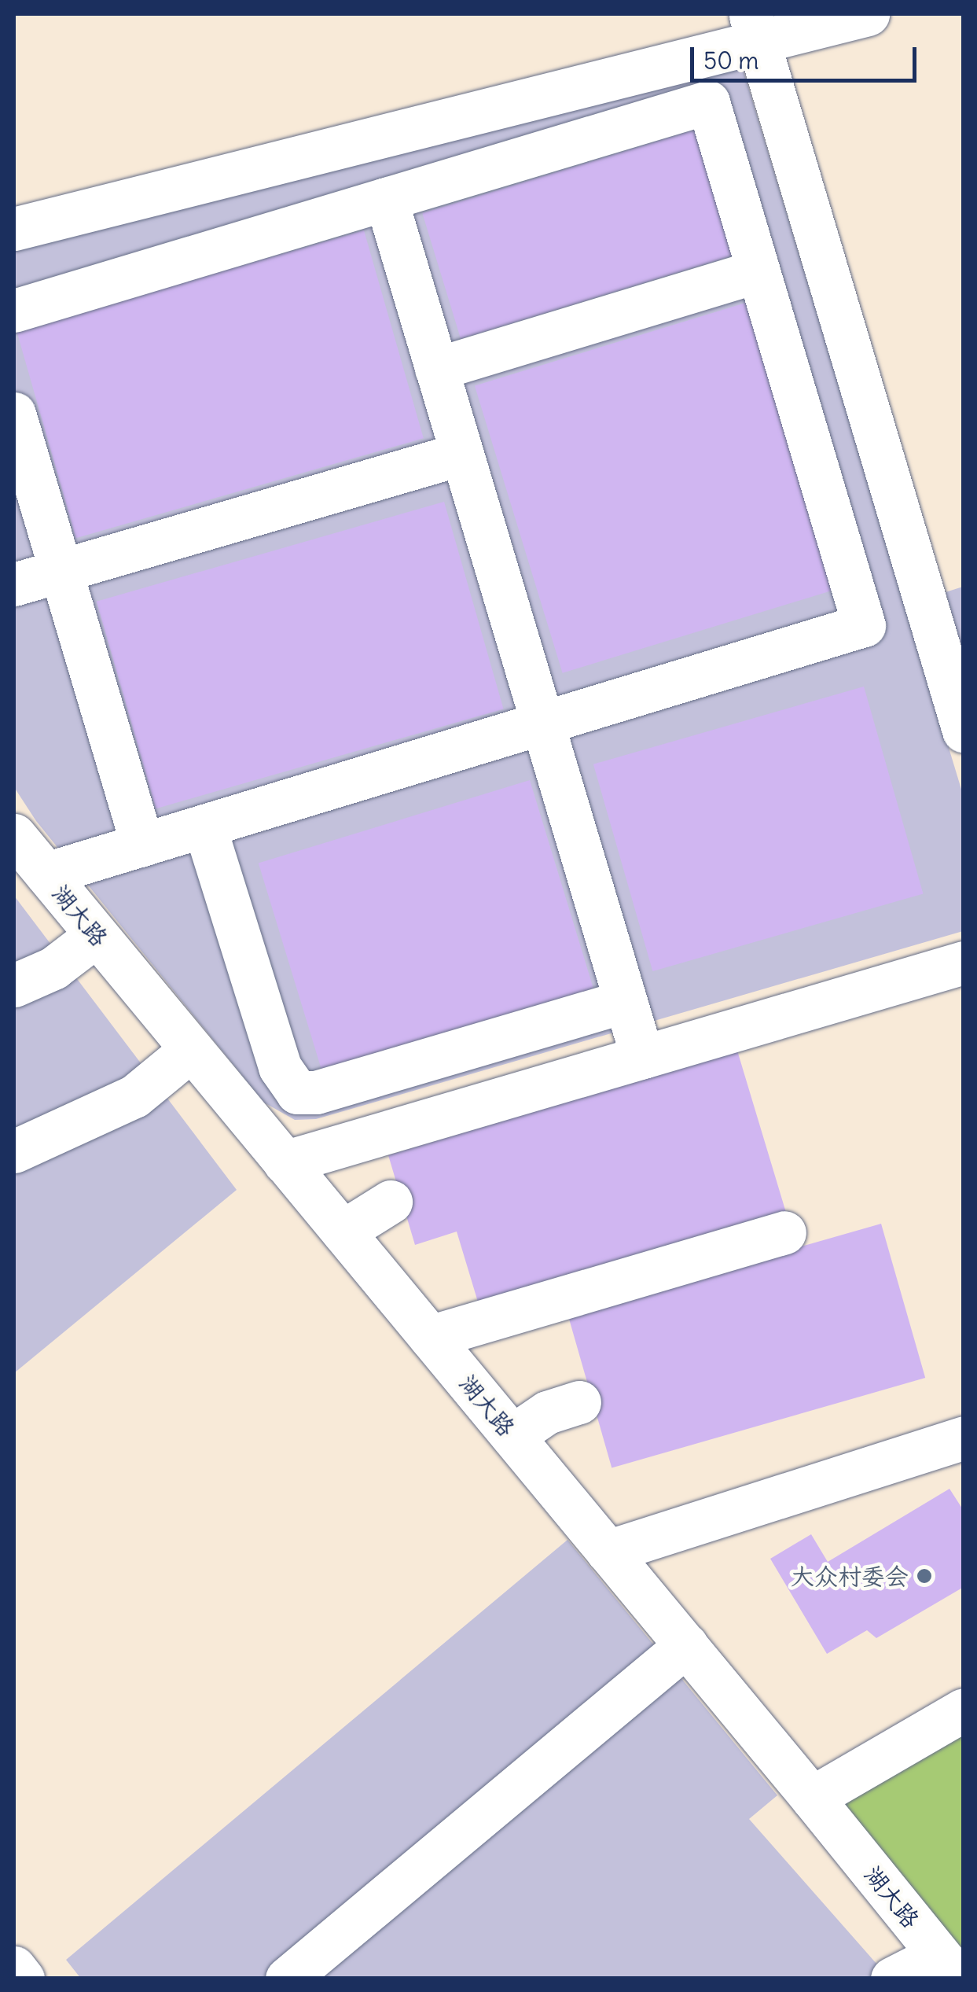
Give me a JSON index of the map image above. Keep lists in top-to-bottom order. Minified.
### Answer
{"streets":{"street":["湖大路"]},"places":["大众村委会"],"scale_bar":"50 m"}
